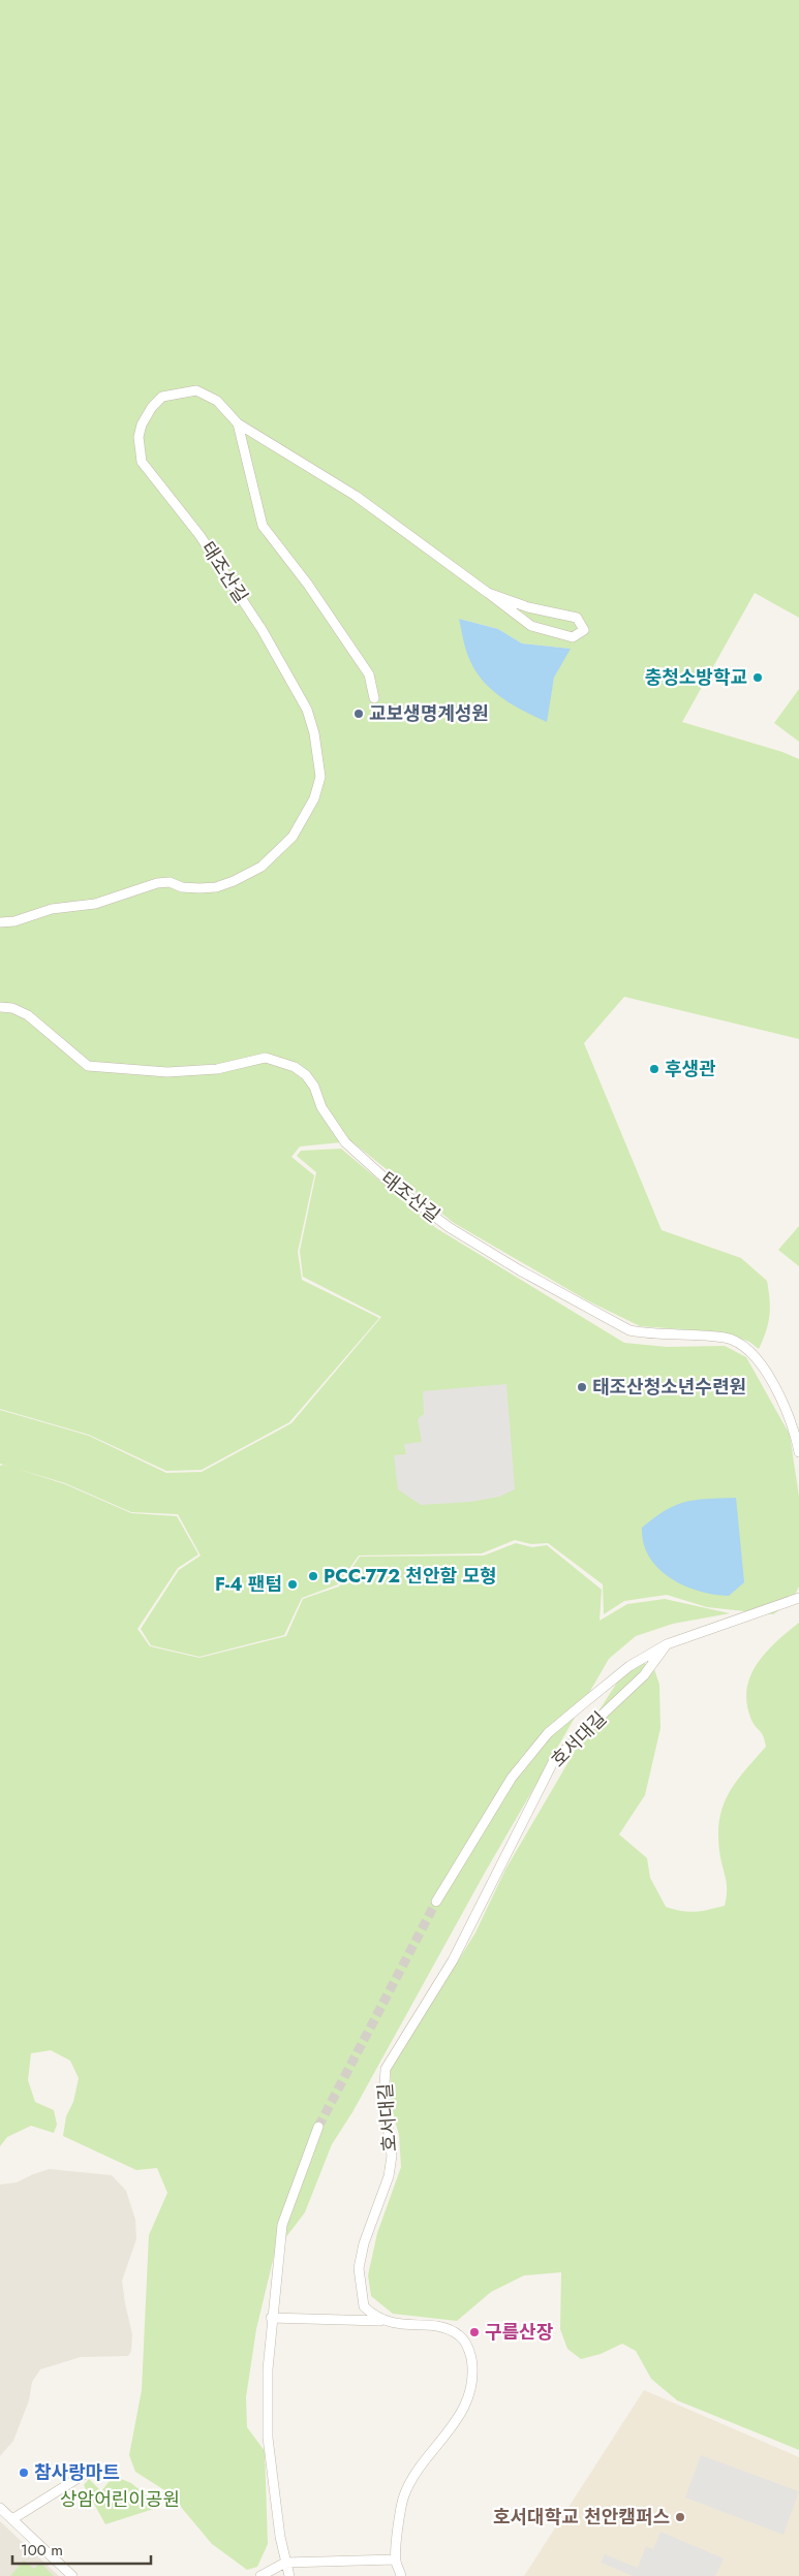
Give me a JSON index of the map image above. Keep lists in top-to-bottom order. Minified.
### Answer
{"streets":{"street":["태조산길","호서대길"]},"parks":["상암어린이공원"],"places":["충청소방학교","교보생명계성원","후생관","태조산청소년수련원","PCC-772 천안함 모형","F-4 팬텀","구름산장","참사랑마트","호서대학교 천안캠퍼스"],"scale_bar":"100 m"}
